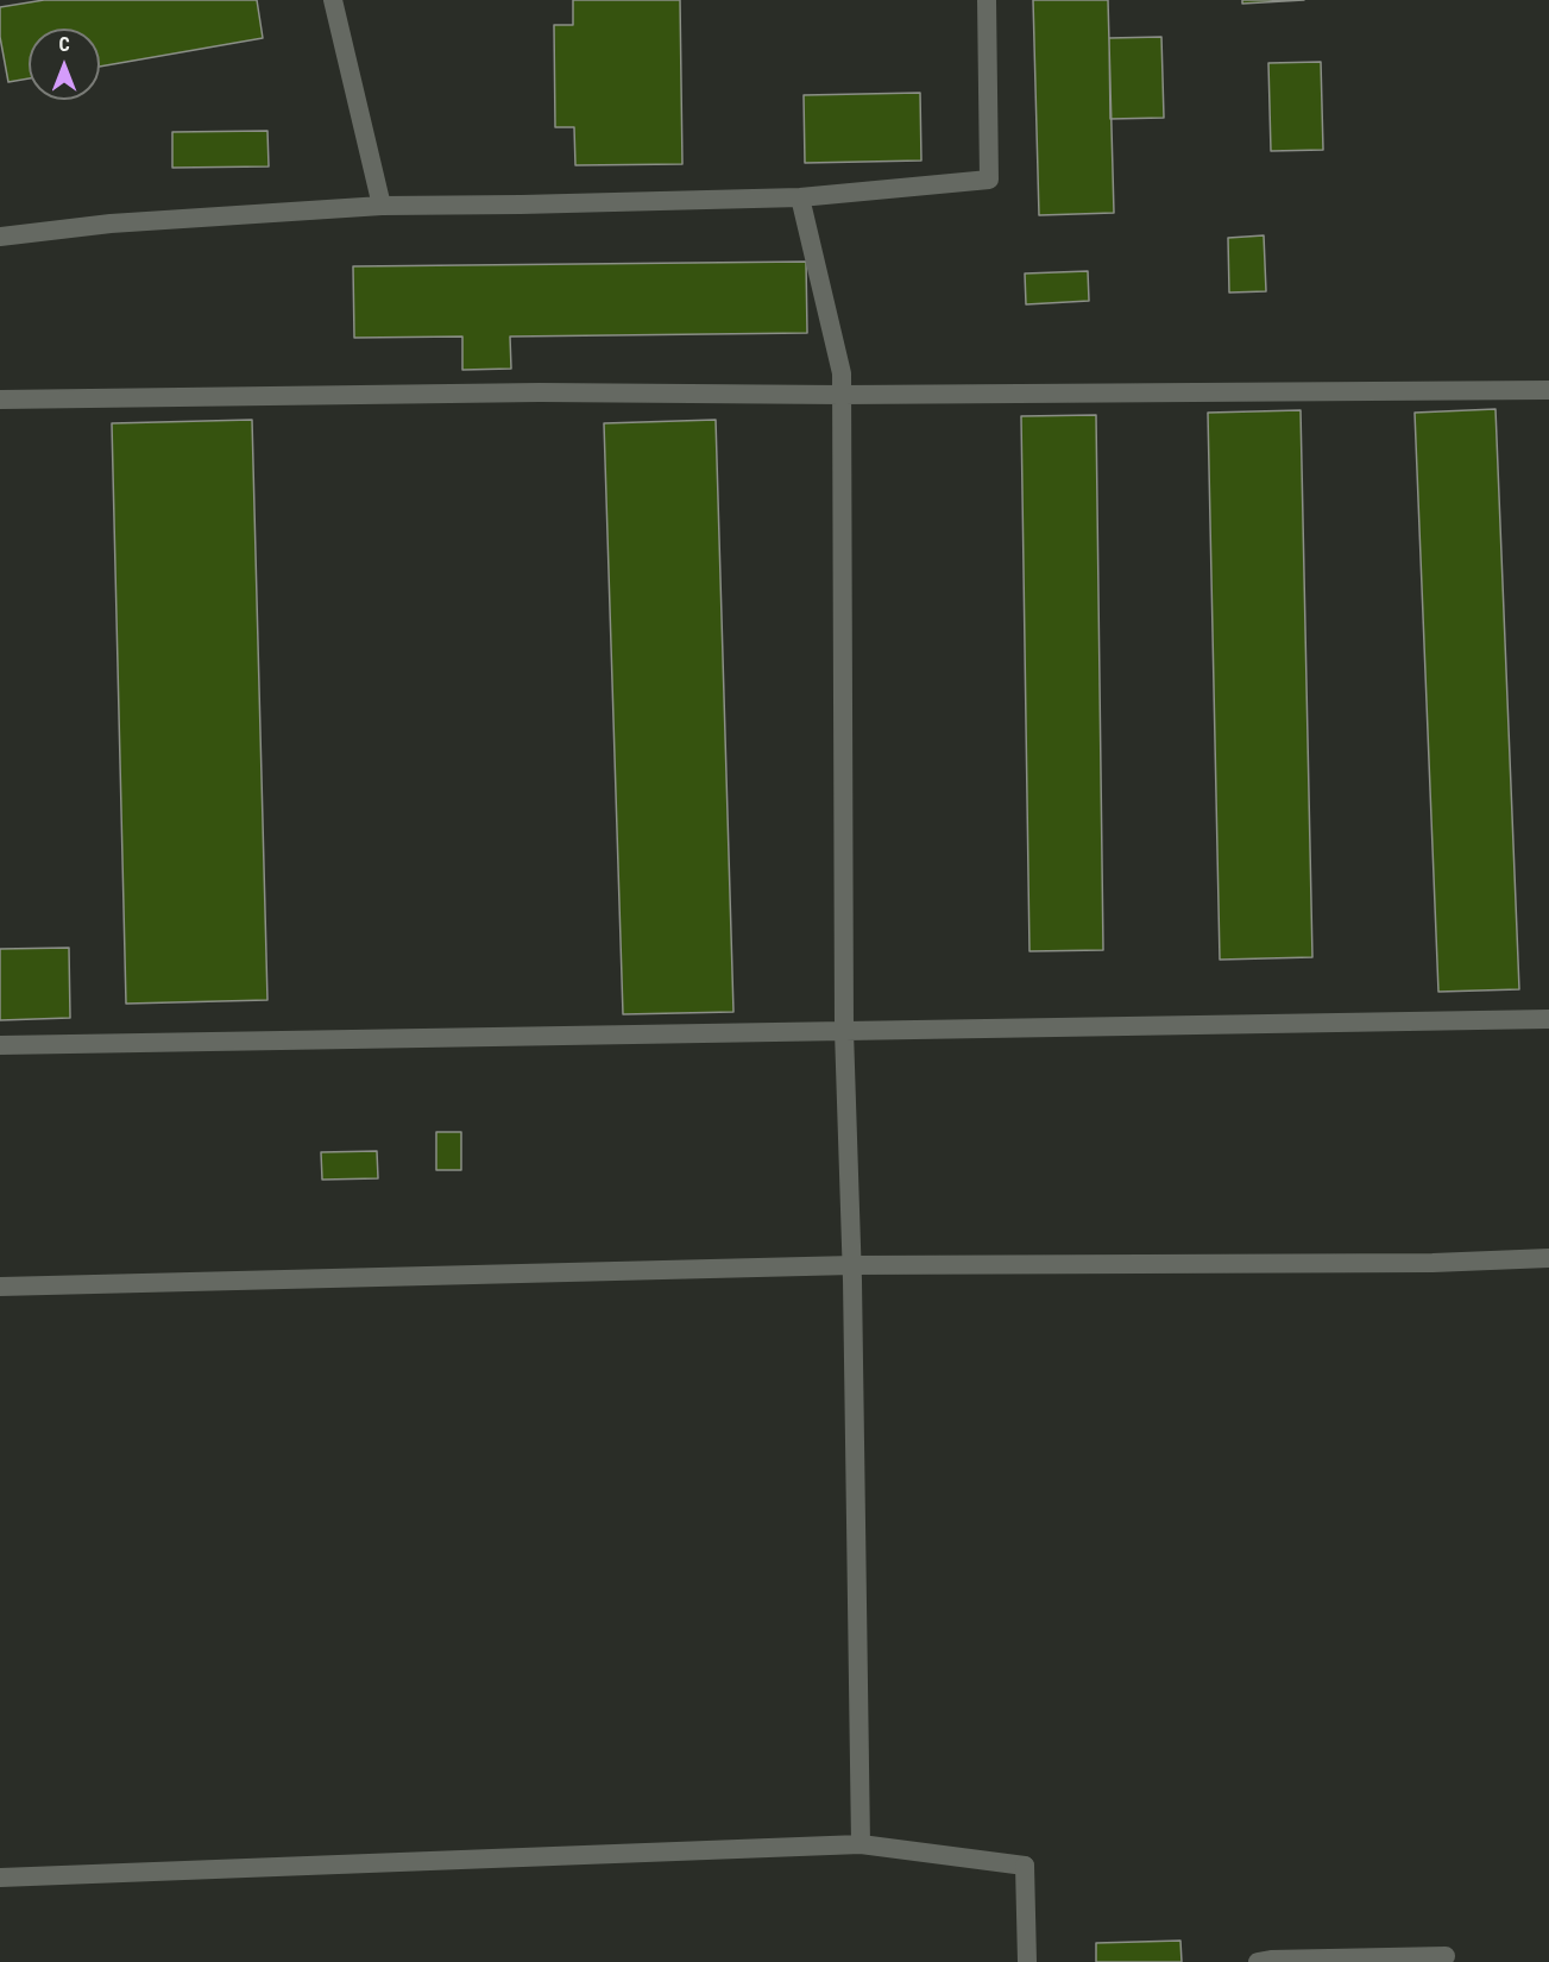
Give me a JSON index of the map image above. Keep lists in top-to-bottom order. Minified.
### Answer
{"north":"top"}
